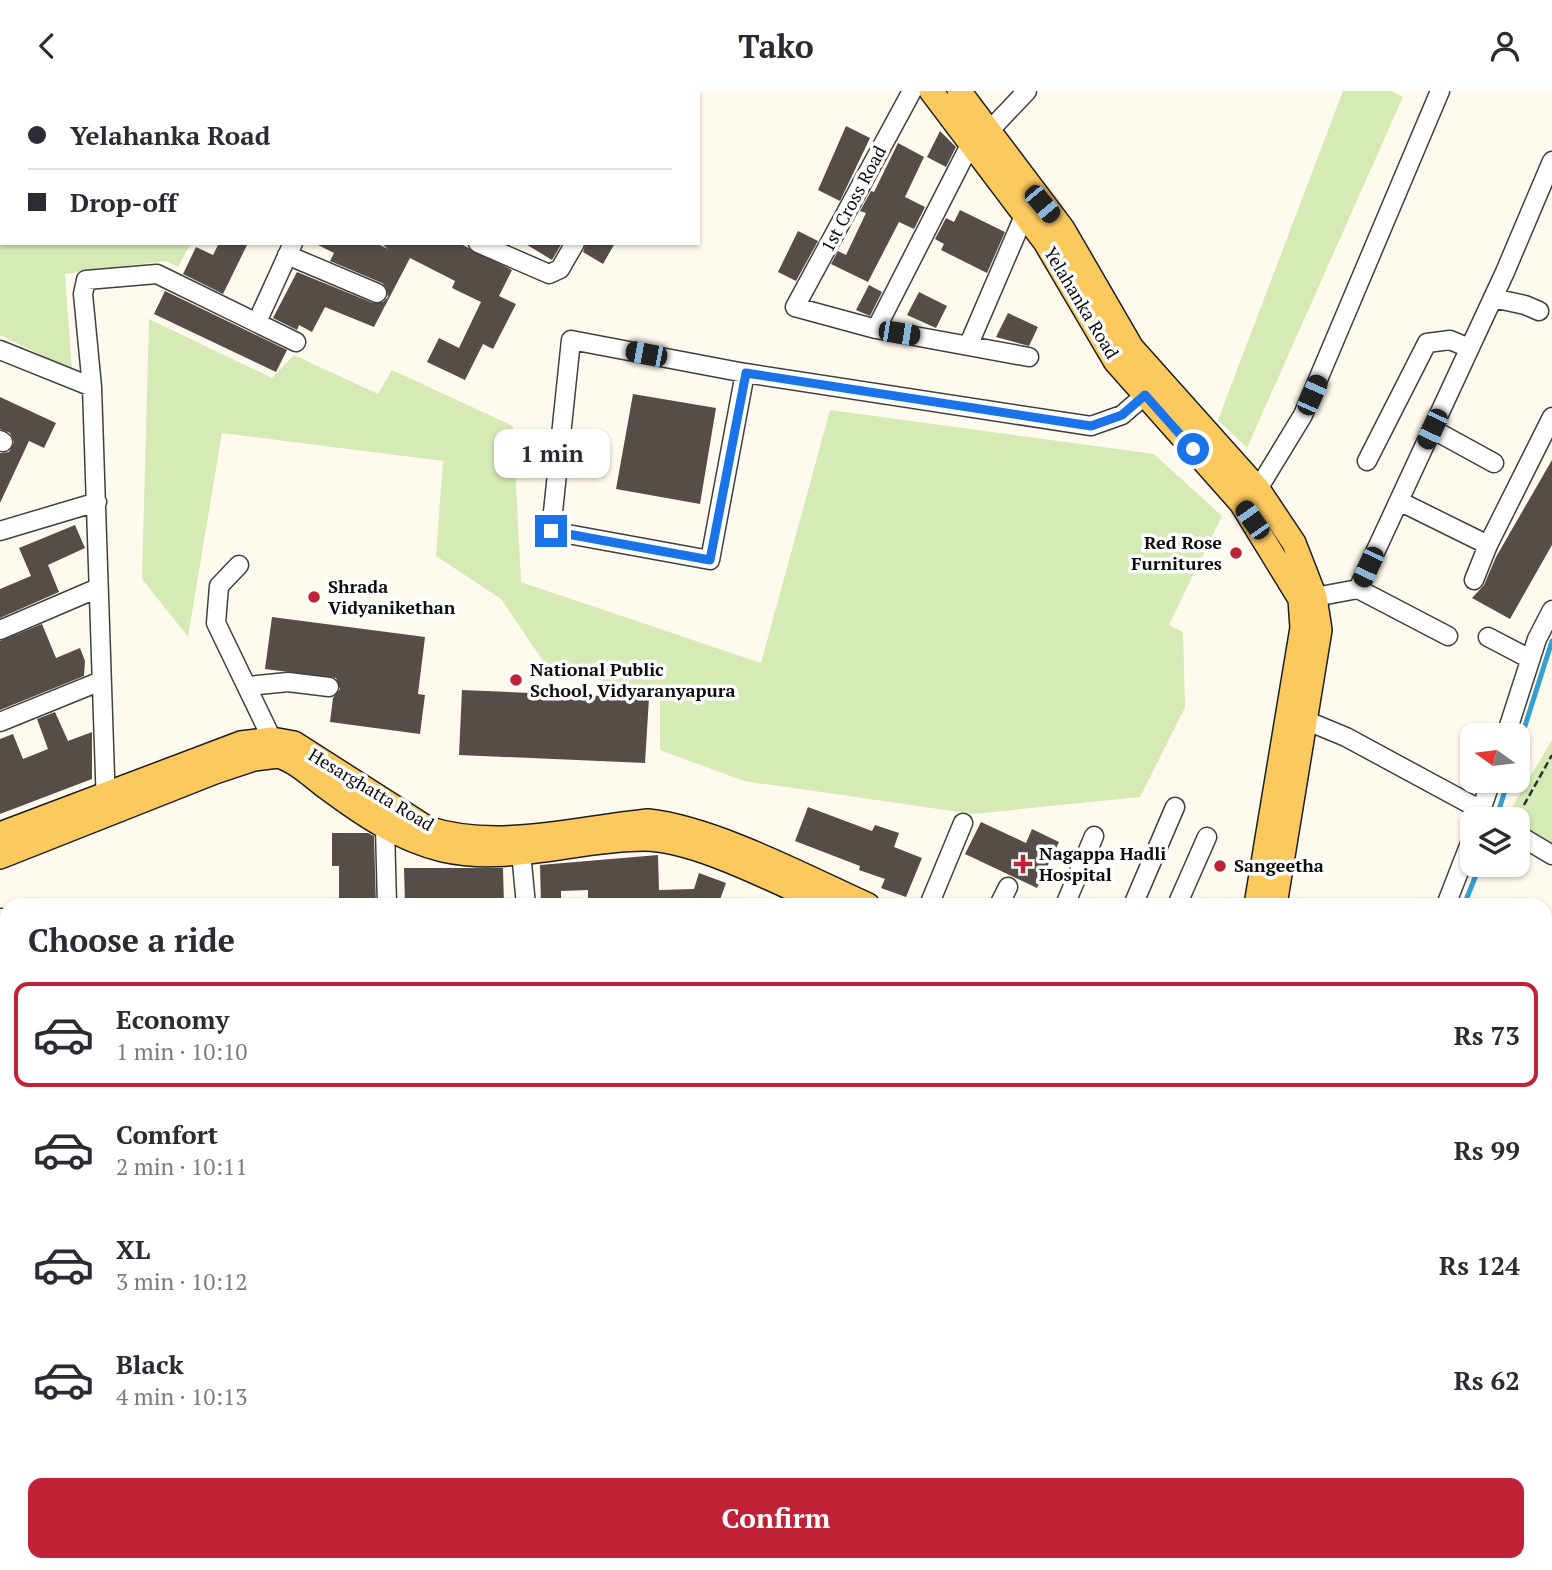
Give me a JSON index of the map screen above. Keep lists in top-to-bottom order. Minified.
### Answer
{"streets":{"main road":["Yelahanka Road","Hesarghatta Road"],"street":["1st Cross Road"]},"places":{"other":["Red Rose Furnitures","Shrada Vidyanikethan","National Public School, Vidyaranyapura","Sangeetha"],"health":["Nagappa Hadli Hospital"]},"north":"left","page":{"header":"Tako","banner":["Yelahanka Road","Drop-off"],"bubble":"1 min","heading":"Choose a ride","list":[{"name":"Economy","note":"1 min · 10:10","value":"Rs 73"},{"name":"Comfort","note":"2 min · 10:11","value":"Rs 99"},{"name":"XL","note":"3 min · 10:12","value":"Rs 124"},{"name":"Black","note":"4 min · 10:13","value":"Rs 62"}],"buttons":"Confirm"}}
